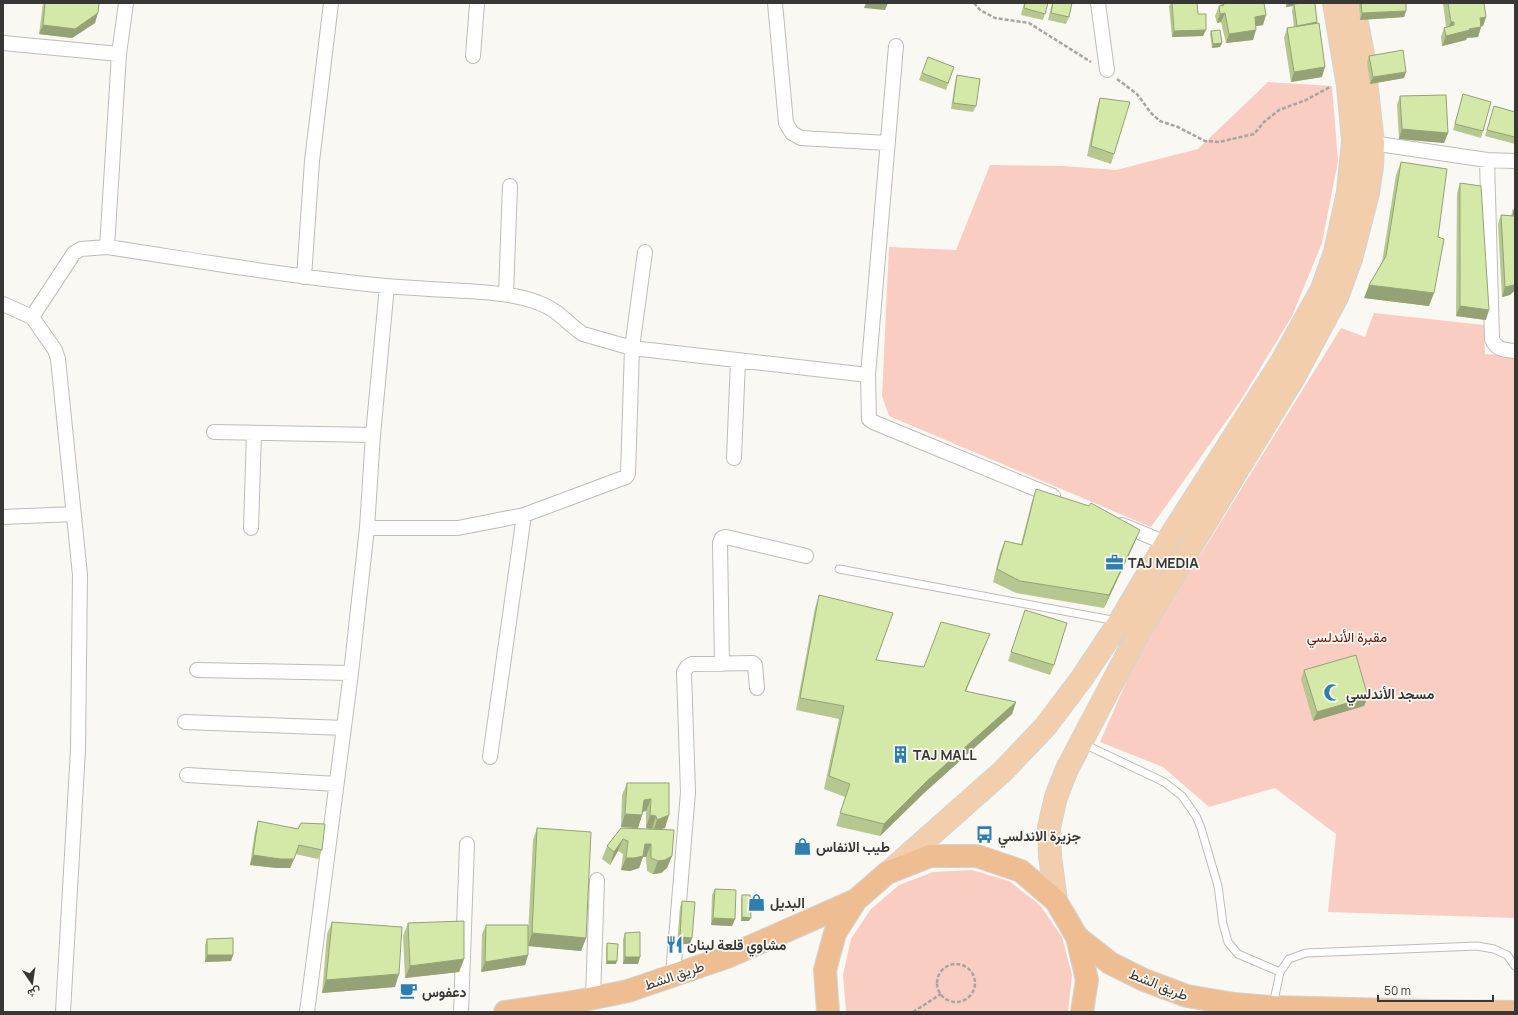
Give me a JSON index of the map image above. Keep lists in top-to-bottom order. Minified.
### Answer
{"streets":{"highway":["طريق الشط"]},"parks":["مقبرة الأندلسي"],"places":{"office":["TAJ MEDIA"],"mosque":["مسجد الأندلسي"],"building":["TAJ MALL"],"bus stop":["جزيرة الاندلسي"],"shop":["طيب الانفاس","البديل"],"restaurant":["مشاوي قلعة لبنان"],"cafe":["دعفوس"]},"scale_bar":"50 m","north":"bottom"}
